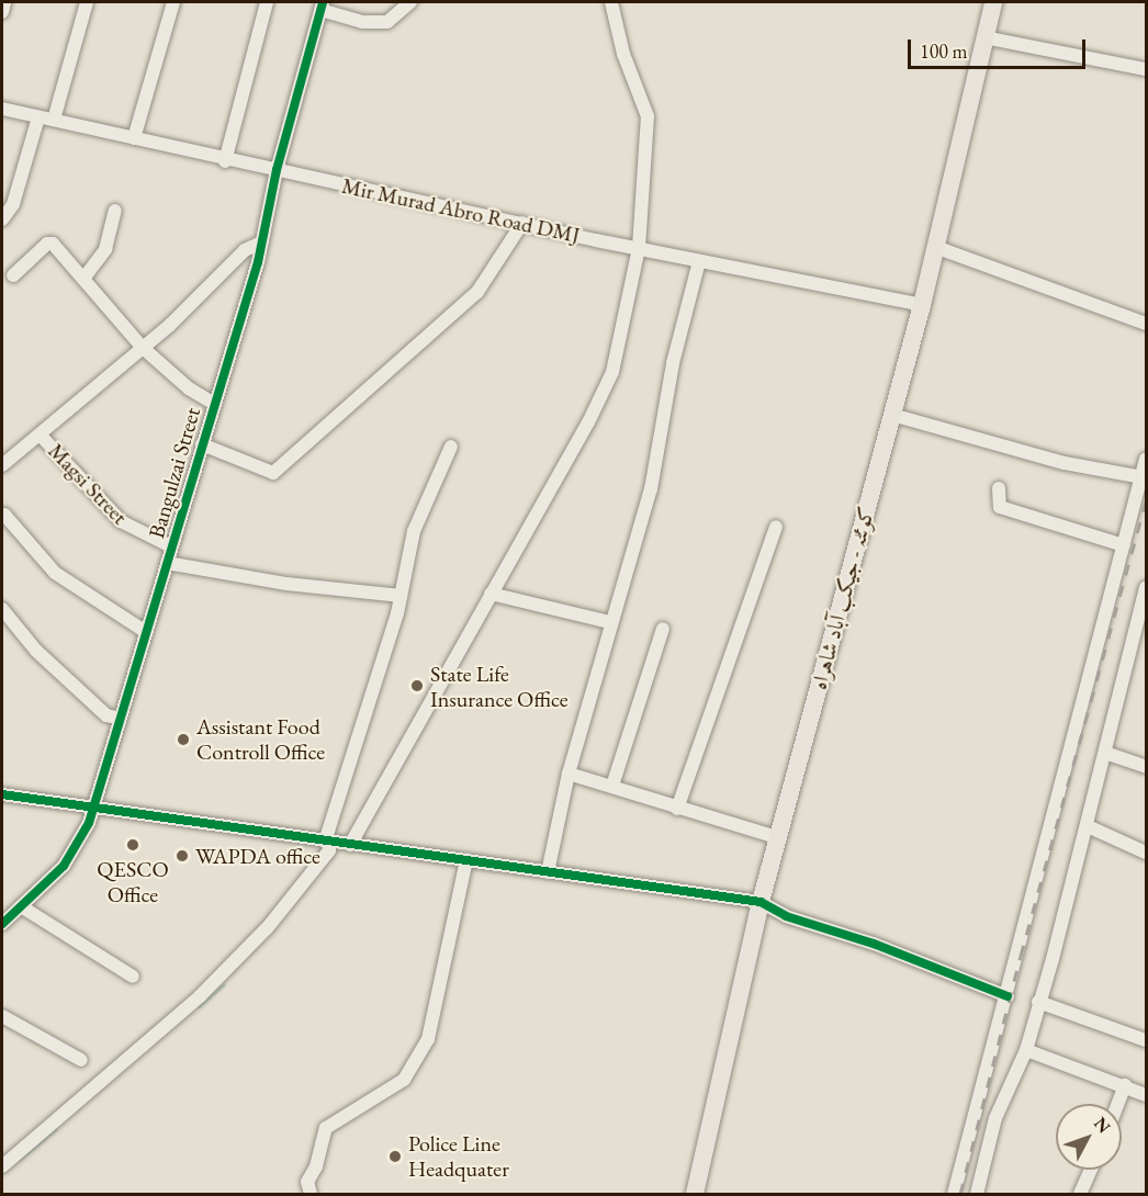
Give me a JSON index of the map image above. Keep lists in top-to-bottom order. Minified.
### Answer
{"streets":{"highway":["کوئٹہ - جیکب آباد شاہراہ"],"street":["Mir Murad Abro Road DMJ","Bangulzai Street","Magsi Street"]},"crossings":[["Mir Murad Abro Road DMJ","Bangulzai Street"],["Mir Murad Abro Road DMJ","کوئٹہ - جیکب آباد شاہراہ"],["Bangulzai Street","Magsi Street"]],"places":["State Life Insurance Office","Assistant Food Controll Office","QESCO Office","WAPDA office","Police Line Headquater"],"scale_bar":"100 m","north":"top right"}
